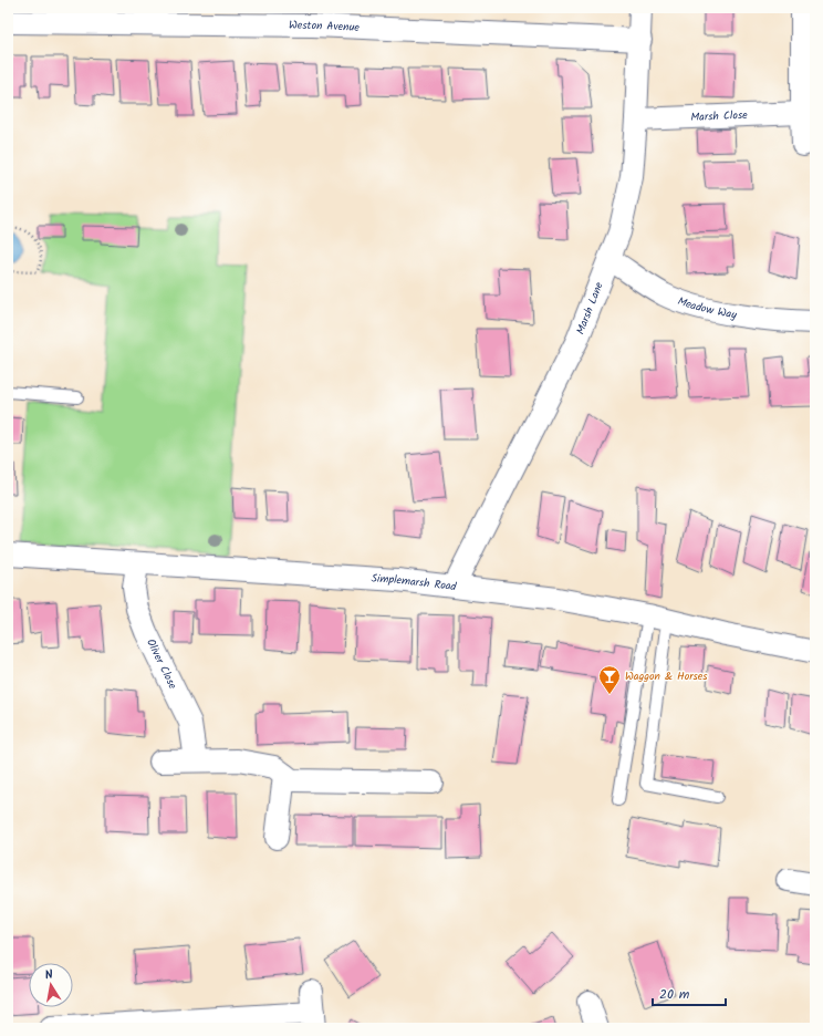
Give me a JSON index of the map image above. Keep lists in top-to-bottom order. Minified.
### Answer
{"streets":{"street":["Weston Avenue","Marsh Close","Meadow Way","Marsh Lane","Simplemarsh Road","Oliver Close"]},"crossings":[["Weston Avenue","Marsh Lane"],["Marsh Close","Marsh Lane"],["Meadow Way","Marsh Lane"],["Marsh Lane","Simplemarsh Road"],["Simplemarsh Road","Oliver Close"]],"places":{"bar":["Waggon & Horses"]},"scale_bar":"20 m","north":"top"}
